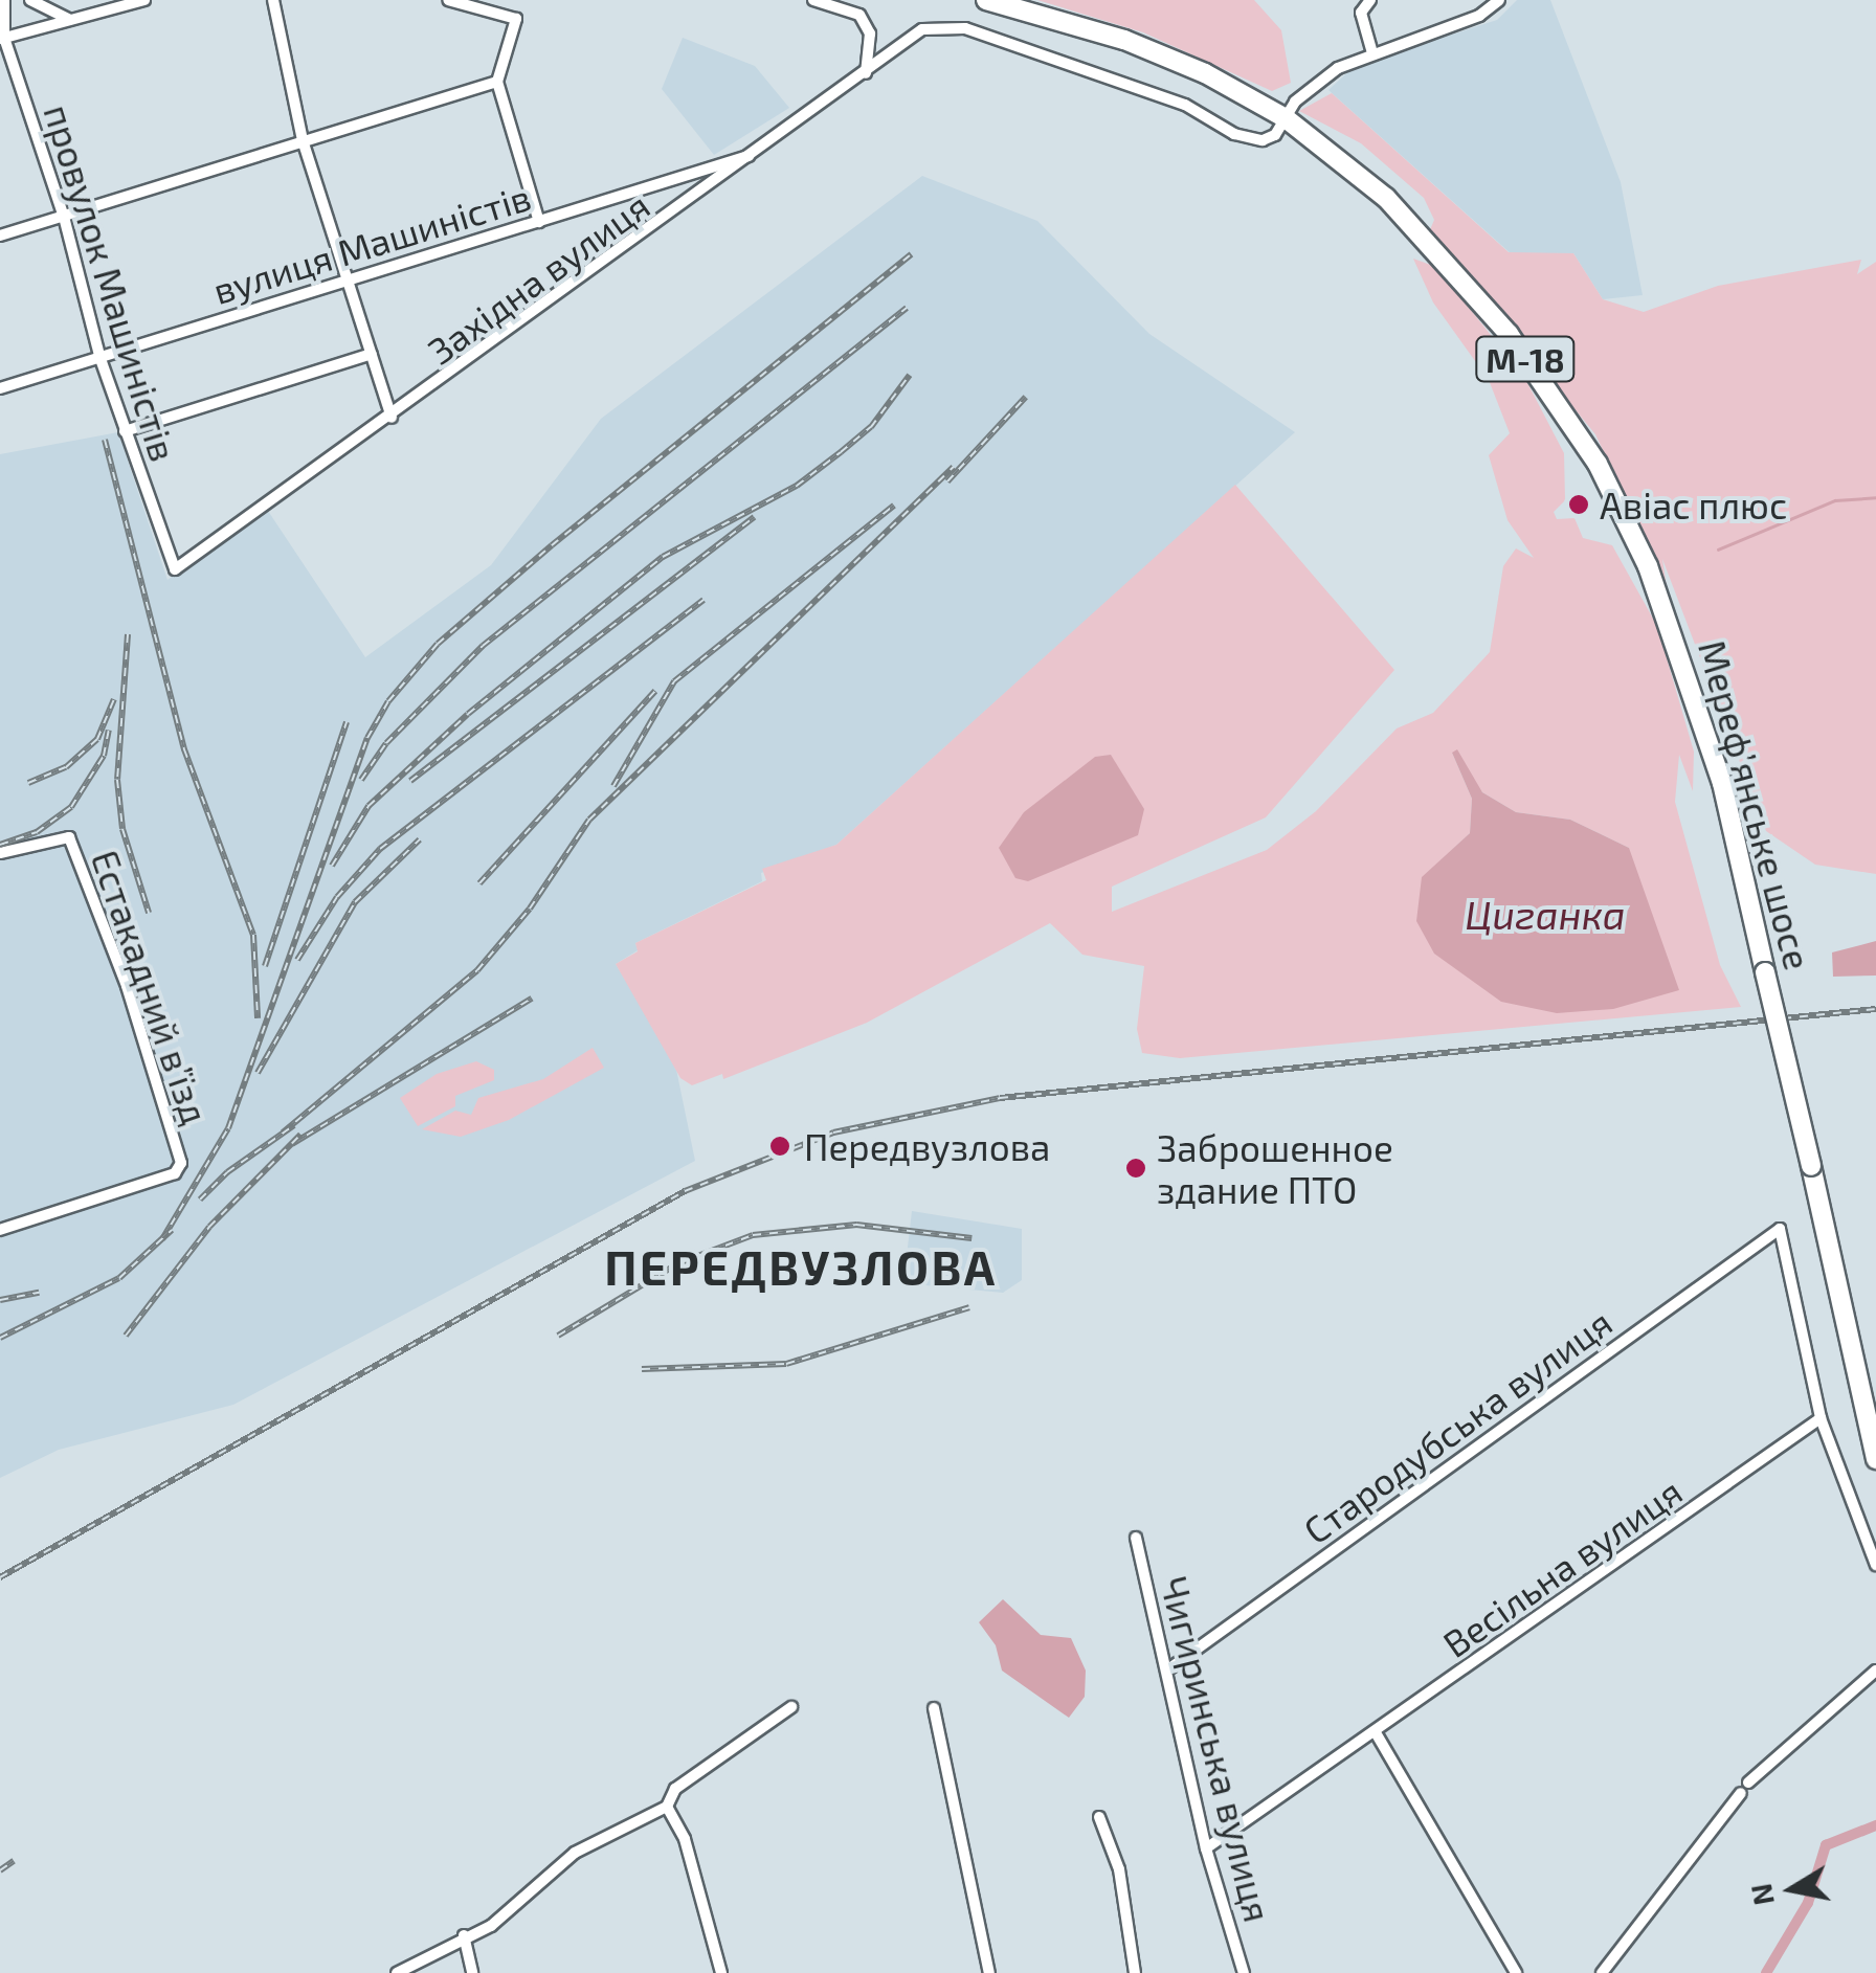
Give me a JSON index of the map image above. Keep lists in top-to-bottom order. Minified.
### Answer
{"streets":{"highway":["М-18","Мереф’янське шосе"],"street":["вулиця Машиністів","Західна вулиця","провулок Машиністів","Естакадний в’їзд","Стародубська вулиця","Весільна вулиця","Чигиринська вулиця"]},"crossings":[["вулиця Машиністів","Західна вулиця"],["вулиця Машиністів","провулок Машиністів"],["Західна вулиця","провулок Машиністів"],["Західна вулиця","Мереф’янське шосе"],["Стародубська вулиця","Весільна вулиця"],["Стародубська вулиця","Чигиринська вулиця"],["Весільна вулиця","Чигиринська вулиця"]],"districts":["ПЕРЕДВУЗЛОВА"],"water":["Циганка"],"places":["Авіас плюс","Передвузлова","Заброшенное здание ПТО"],"north":"left"}
